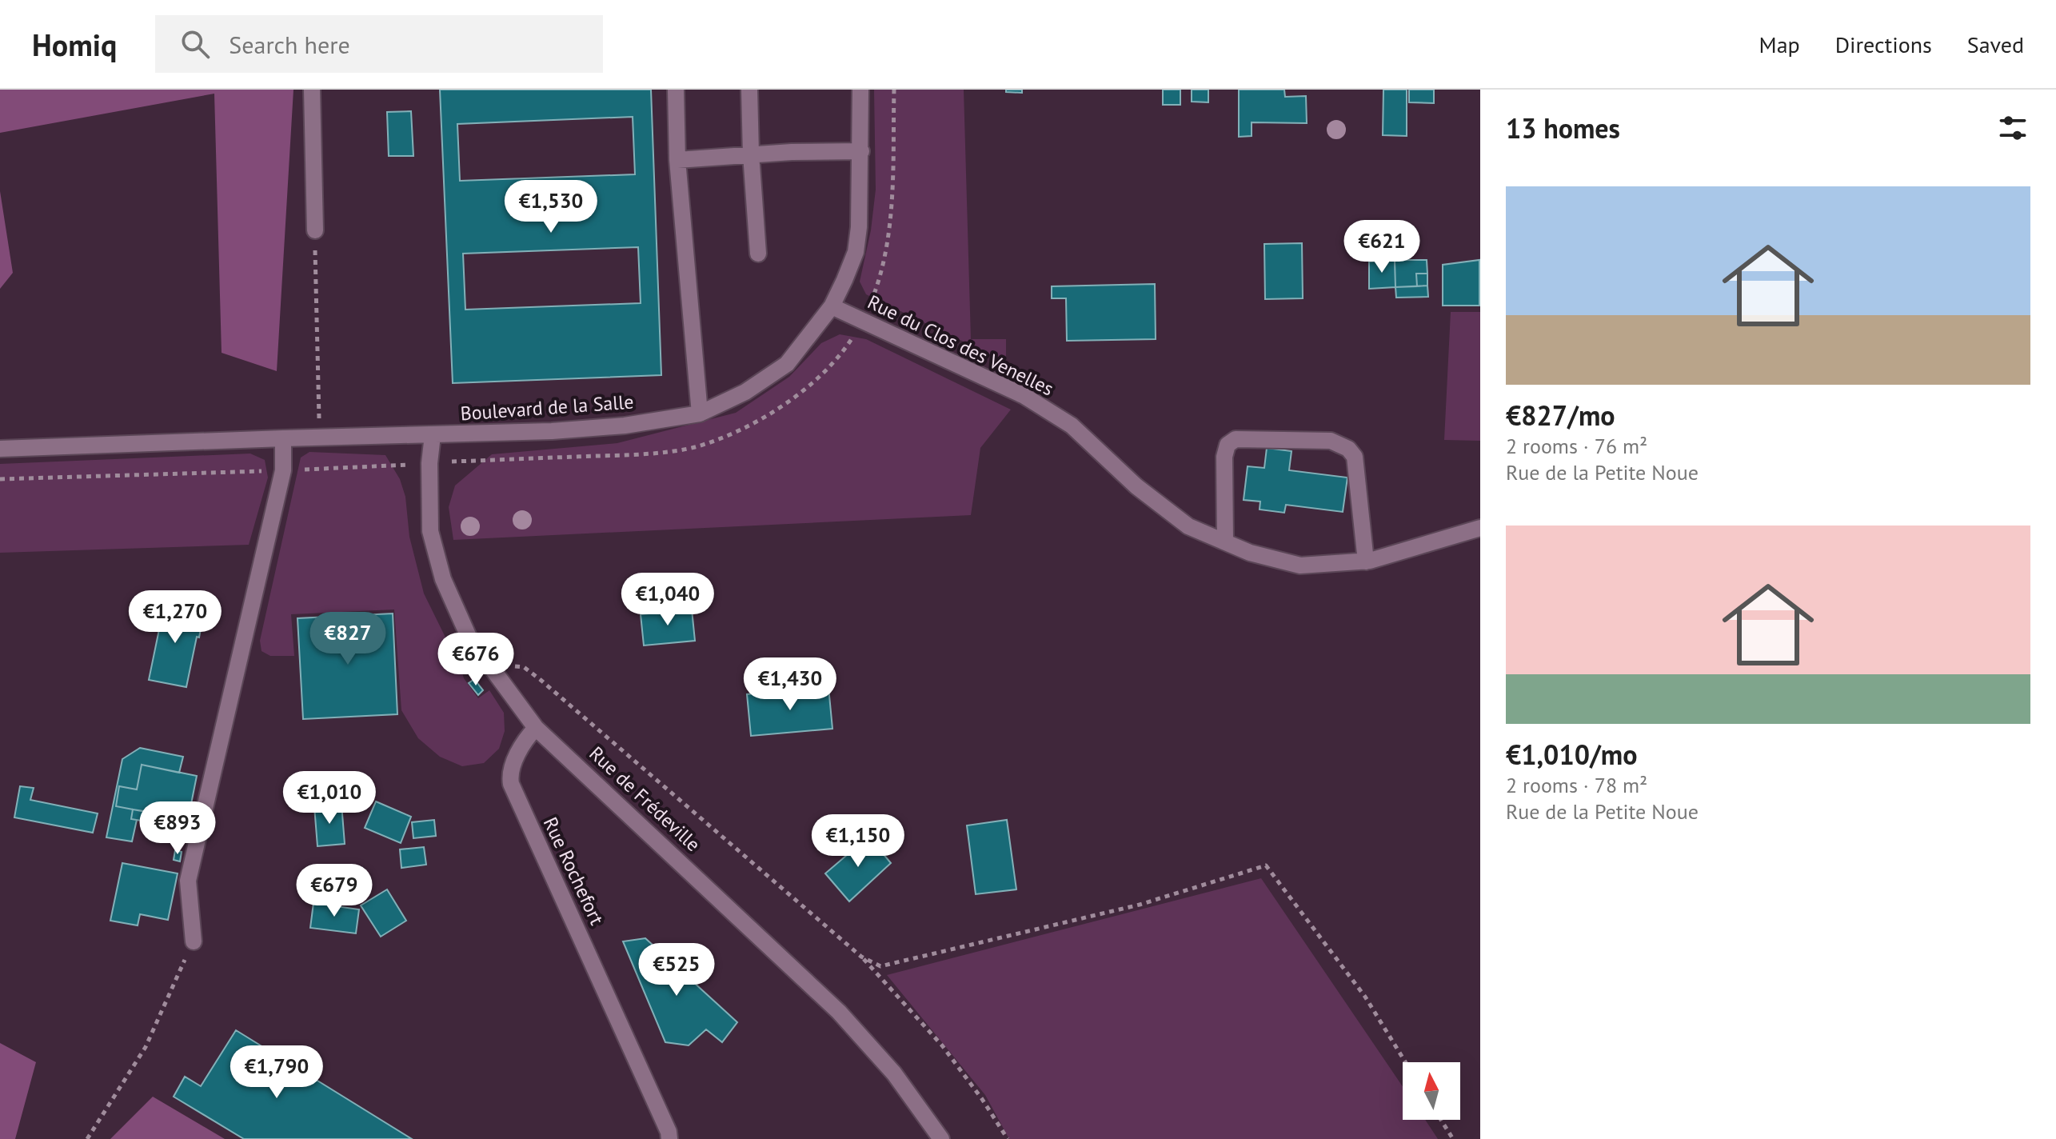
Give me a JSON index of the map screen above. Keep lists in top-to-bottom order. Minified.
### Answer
{"streets":{"street":["Rue du Clos des Venelles","Boulevard de la Salle","Rue de Frédeville","Rue Rochefort"]},"crossings":[["Rue du Clos des Venelles","Boulevard de la Salle"],["Boulevard de la Salle","Rue de Frédeville"],["Rue de Frédeville","Rue Rochefort"]],"north":"top","page":{"header":"Homiq","search":"Search here","nav":["Map","Directions","Saved"],"heading":"13 homes","list":[{"name":"€827/mo","note":"2 rooms · 76 m² · Rue de la Petite Noue"},{"name":"€1,010/mo","note":"2 rooms · 78 m² · Rue de la Petite Noue"}],"price":["€1,530","€621","€1,040","€1,270","€827","€676","€1,430","€1,010","€893","€1,150","€679","€525","€1,790"]}}
